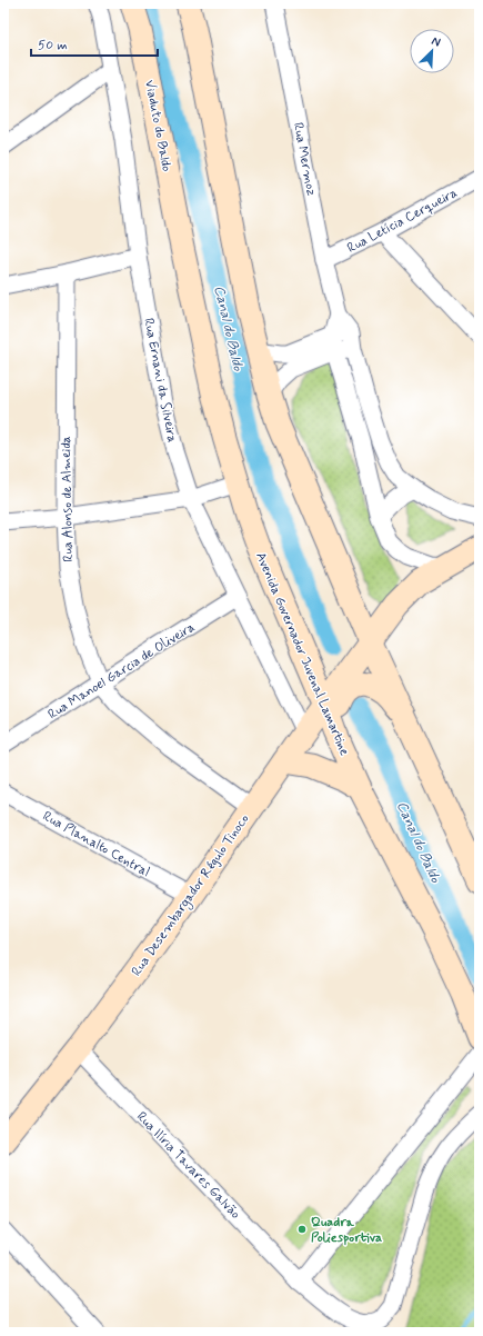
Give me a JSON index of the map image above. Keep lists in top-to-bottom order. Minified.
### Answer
{"streets":{"main road":["Viaduto do Baldo","Avenida Governador Juvenal Lamartine","Rua Desembargador Régulo Tinoco"],"street":["Rua Mermoz","Rua Letícia Cerqueira","Rua Ernani da Silveira","Rua Alonso de Almeida","Rua Manoel Garcia de Oliveira","Rua Planalto Central","Rua Ilíria Tavares Galvão"]},"crossings":[["Viaduto do Baldo","Avenida Governador Juvenal Lamartine"],["Rua Mermoz","Rua Letícia Cerqueira"],["Rua Mermoz","Rua Desembargador Régulo Tinoco"],["Rua Ernani da Silveira","Rua Manoel Garcia de Oliveira"],["Rua Ernani da Silveira","Rua Desembargador Régulo Tinoco"],["Rua Alonso de Almeida","Rua Manoel Garcia de Oliveira"],["Rua Alonso de Almeida","Rua Desembargador Régulo Tinoco"],["Avenida Governador Juvenal Lamartine","Rua Desembargador Régulo Tinoco"],["Rua Planalto Central","Rua Desembargador Régulo Tinoco"],["Rua Desembargador Régulo Tinoco","Rua Ilíria Tavares Galvão"]],"water":["Canal do Baldo"],"places":["Quadra Poliesportiva"],"scale_bar":"50 m","north":"top right"}
